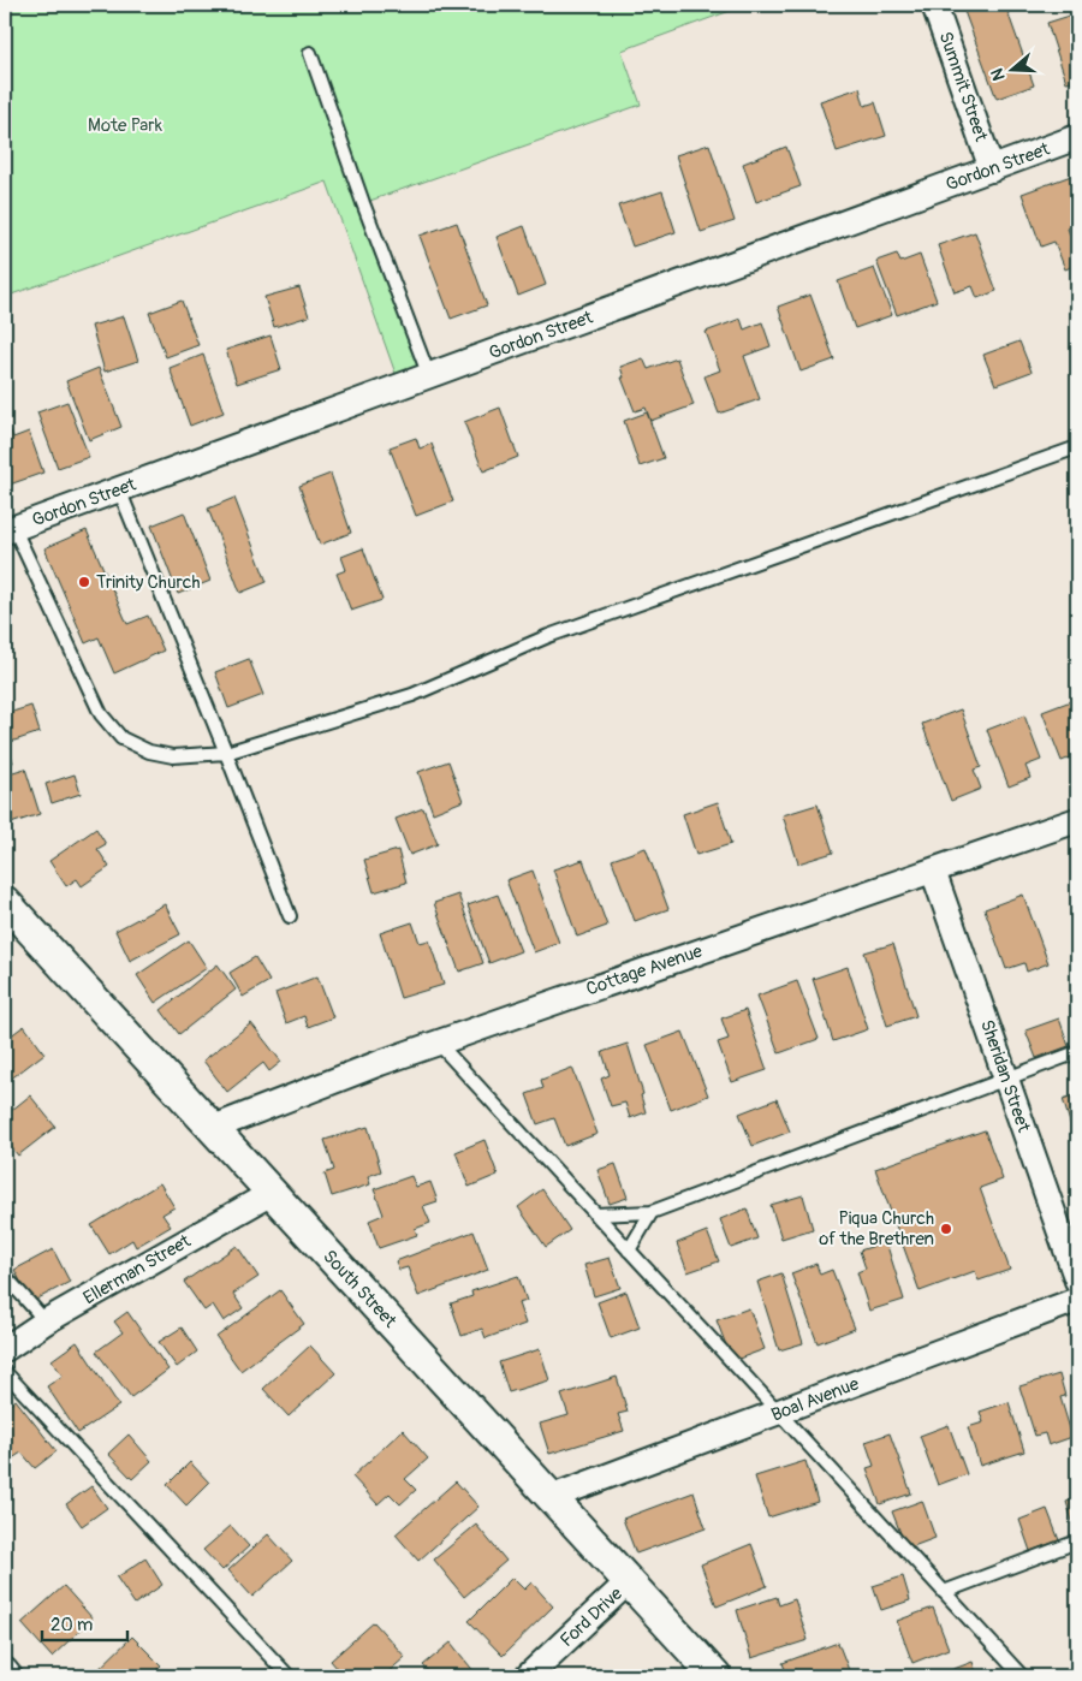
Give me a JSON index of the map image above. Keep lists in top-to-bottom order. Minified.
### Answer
{"streets":{"street":["Summit Street","Gordon Street","Cottage Avenue","Sheridan Street","Ellerman Street","South Street","Boal Avenue","Ford Drive"]},"crossings":[["Summit Street","Gordon Street"],["Cottage Avenue","Sheridan Street"],["Cottage Avenue","South Street"],["Ellerman Street","South Street"],["South Street","Boal Avenue"],["South Street","Ford Drive"]],"parks":["Mote Park"],"places":["Trinity Church","Piqua Church of the Brethren"],"scale_bar":"20 m","north":"left"}
